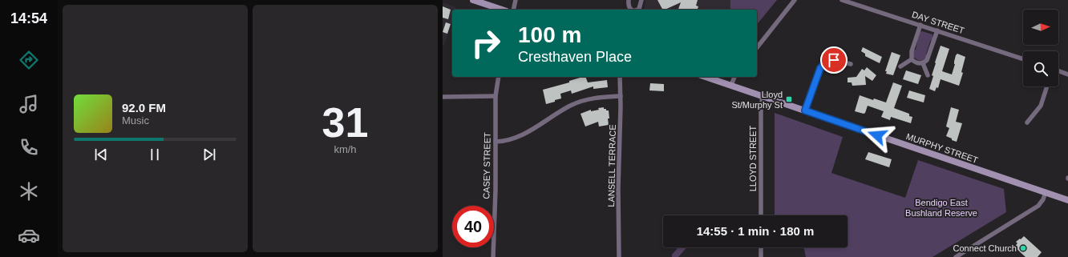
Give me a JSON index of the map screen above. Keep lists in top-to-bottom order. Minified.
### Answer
{"streets":{"street":["DAY STREET","MURPHY STREET","LLOYD STREET","CASEY STREET","LANSELL TERRACE"]},"crossings":[["MURPHY STREET","LLOYD STREET"]],"parks":["Bendigo East Bushland Reserve"],"places":{"transit":["Lloyd St/Murphy St"],"other":["Connect Church"]},"north":"right","page":{"tabs":"14:54","tile":["31","km/h"],"turn":["100 m","Cresthaven Place"],"song":["92.0 FM","Music"],"limit":"40","trip":"14:55 · 1 min · 180 m"}}
